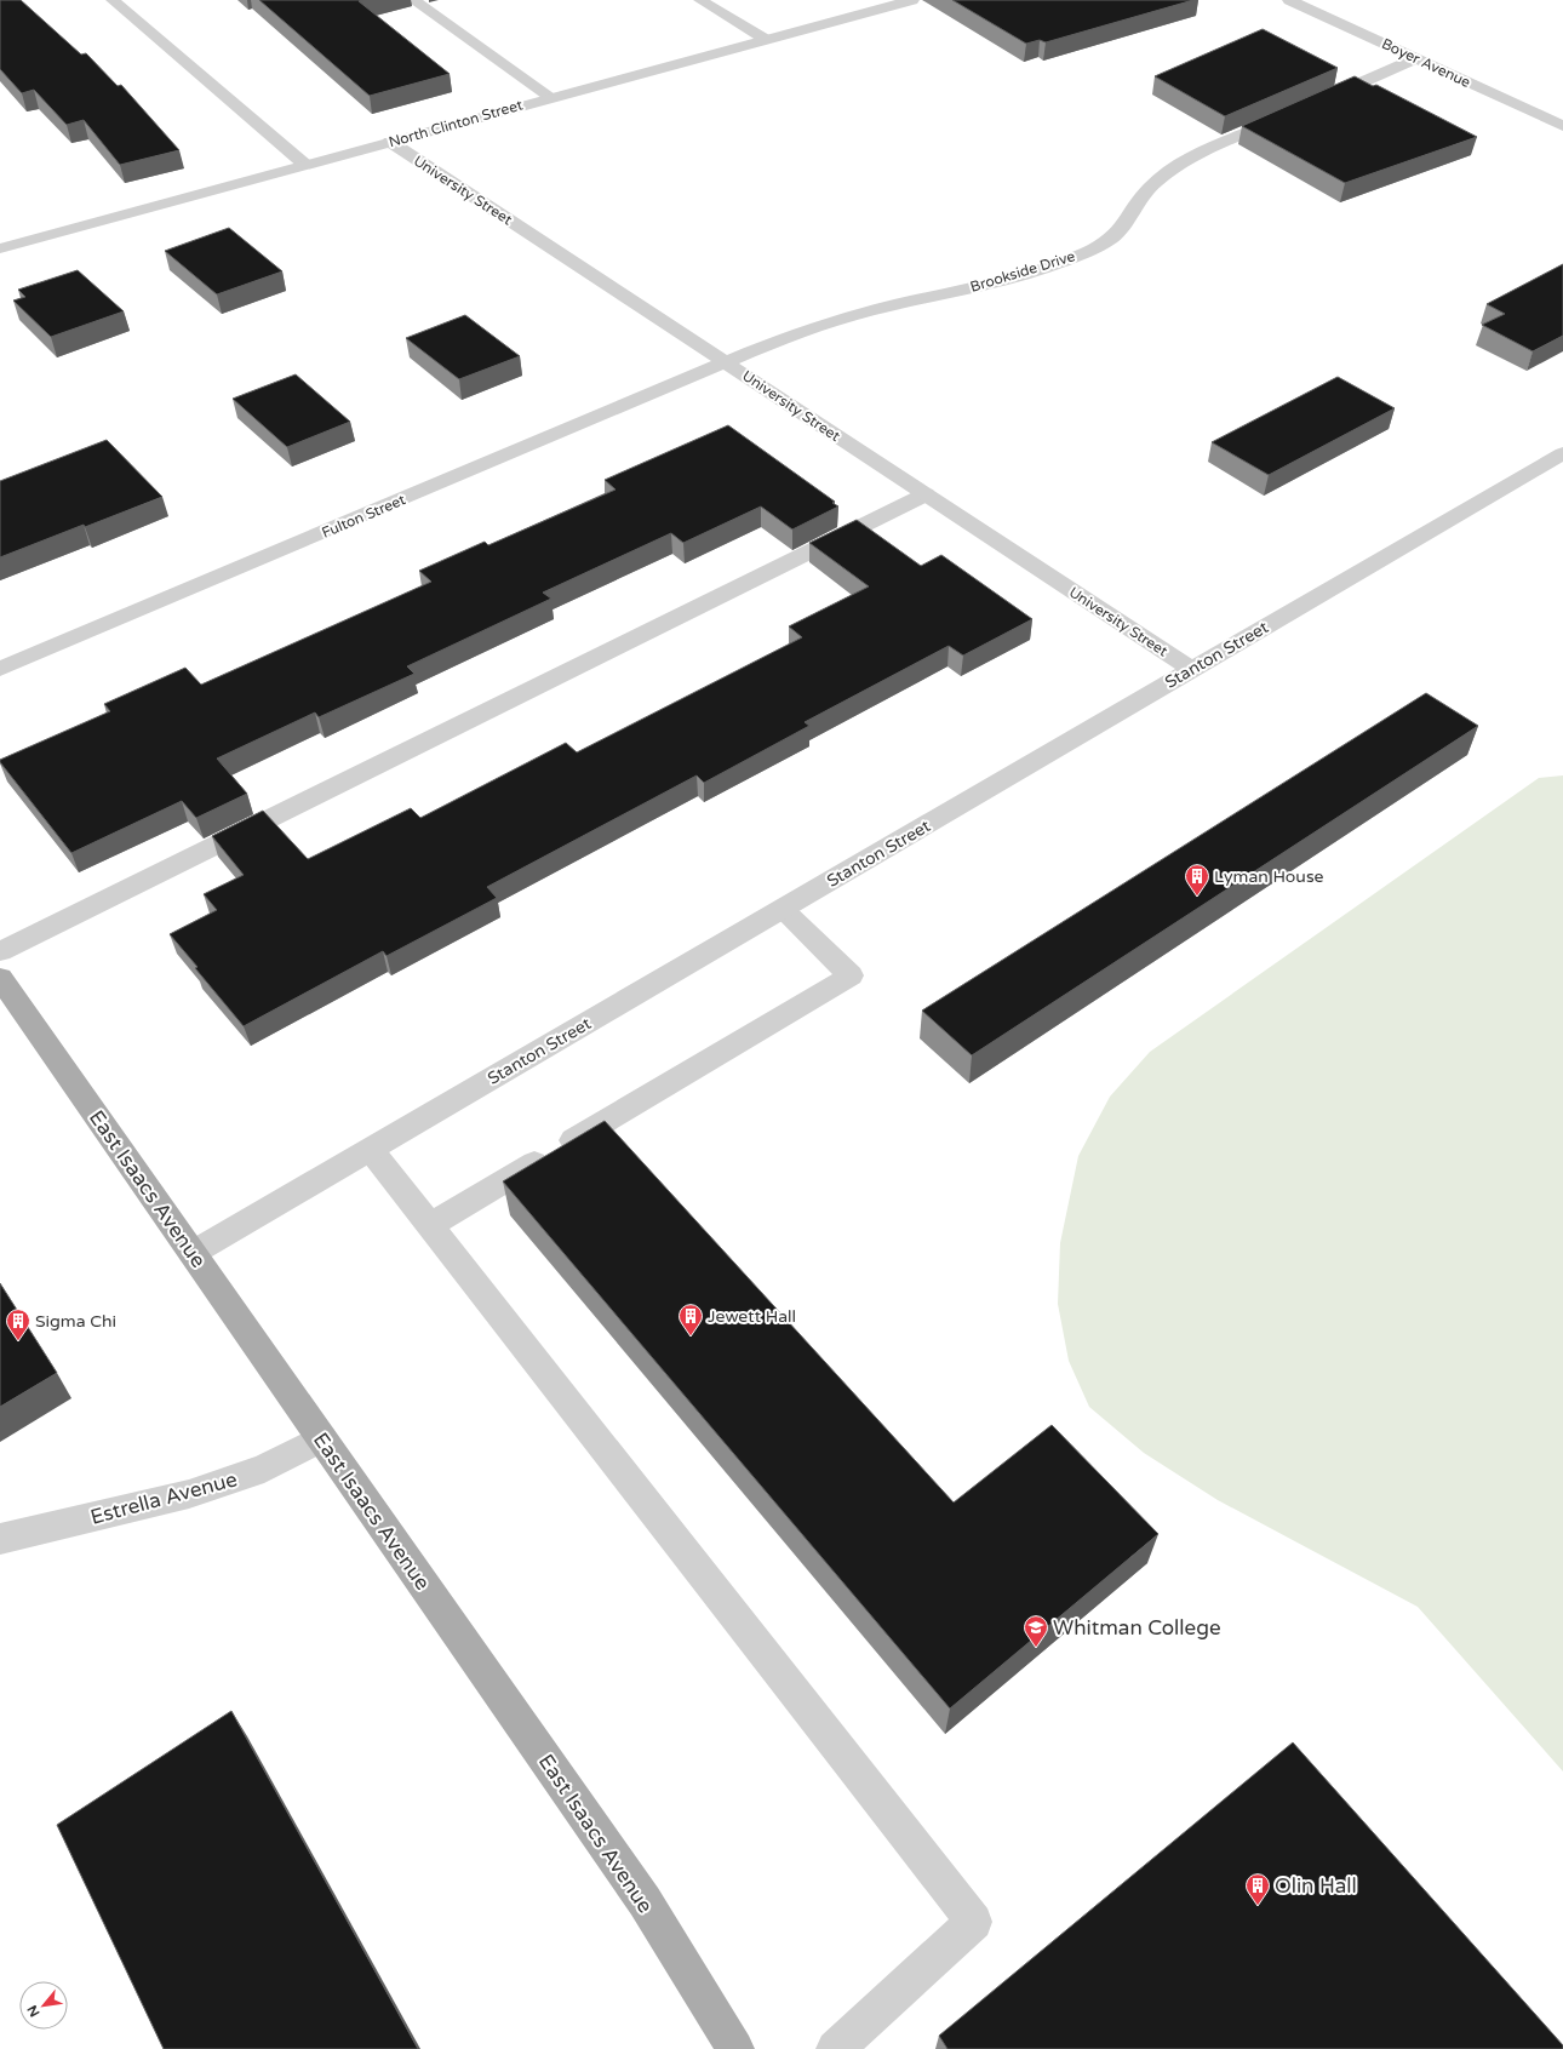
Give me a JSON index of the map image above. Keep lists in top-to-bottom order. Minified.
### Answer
{"streets":{"main road":["East Isaacs Avenue"],"street":["Boyer Avenue","North Clinton Street","University Street","Brookside Drive","Fulton Street","Stanton Street","Estrella Avenue"]},"crossings":[["North Clinton Street","University Street"],["University Street","Brookside Drive"],["University Street","Fulton Street"],["University Street","Stanton Street"],["Brookside Drive","Fulton Street"],["Stanton Street","East Isaacs Avenue"],["East Isaacs Avenue","Estrella Avenue"]],"places":{"building":["Lyman House","Jewett Hall","Sigma Chi","Olin Hall"],"school or university":["Whitman College"]},"north":"bottom left"}
